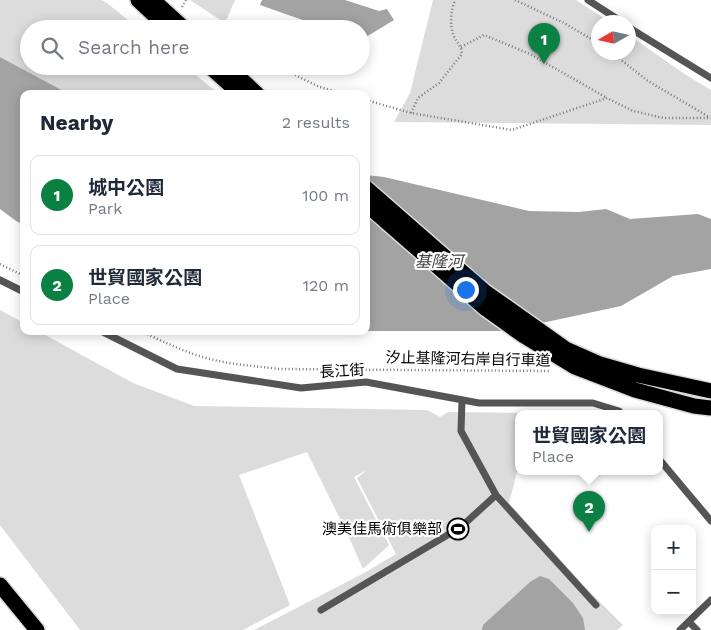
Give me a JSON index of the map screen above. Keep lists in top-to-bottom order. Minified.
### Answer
{"streets":{"lane":["長江街"],"path":["汐止基隆河右岸自行車道"]},"water":["基隆河"],"places":{"sports":["澳美佳馬術俱樂部"]},"north":"left","page":{"search":"Search here","pins":["1","2"],"heading":["Nearby","2 results"],"list":[{"mark":"1","name":"城中公園","note":"Park","value":"100 m"},{"mark":"2","name":"世貿國家公園","note":"Place","value":"120 m"}],"popup":["世貿國家公園","Place"],"map_buttons":["+","−"]}}
